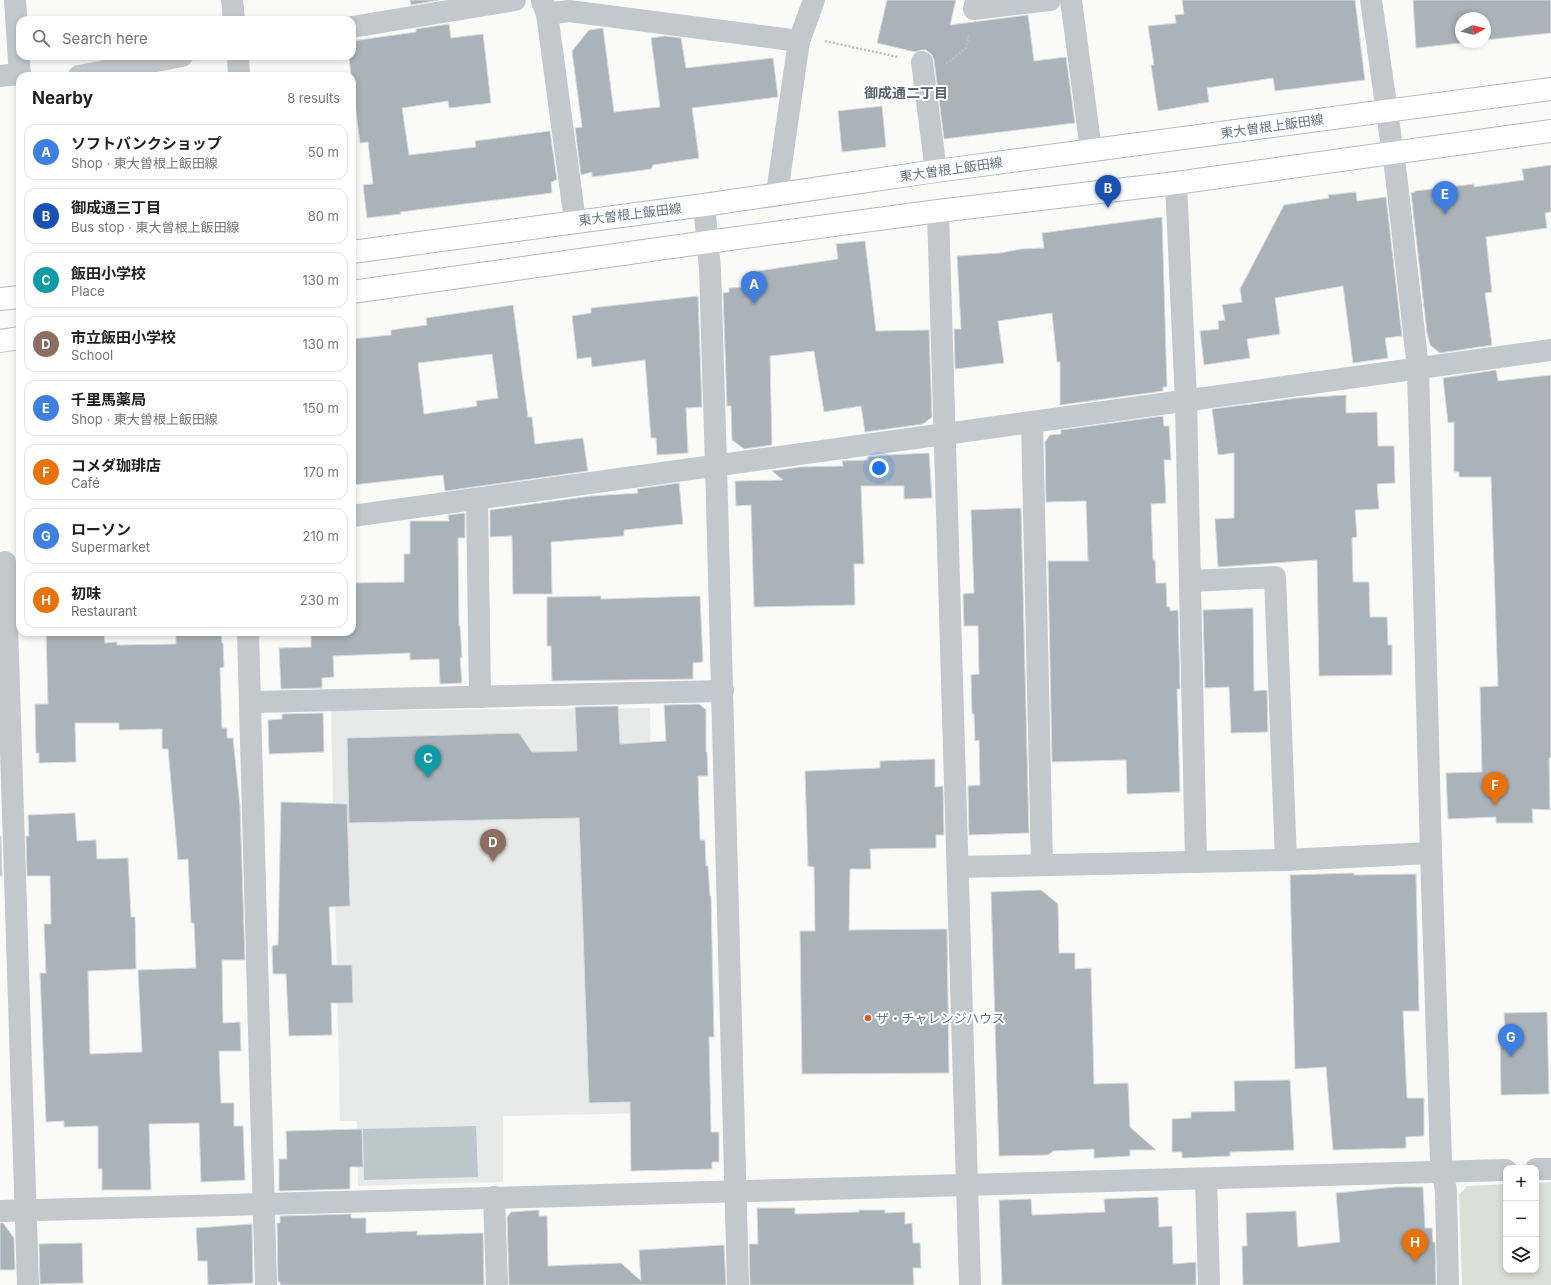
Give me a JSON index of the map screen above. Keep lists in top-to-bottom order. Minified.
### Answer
{"streets":{"street":["東大曽根上飯田線"]},"districts":["御成通二丁目"],"places":["ザ・チャレンジハウス"],"north":"right","page":{"search":"Search here","heading":["Nearby","8 results"],"list":[{"mark":"A","name":"ソフトバンクショップ","note":"Shop · 東大曽根上飯田線","value":"50 m"},{"mark":"B","name":"御成通三丁目","note":"Bus stop · 東大曽根上飯田線","value":"80 m"},{"mark":"C","name":"飯田小学校","note":"Place","value":"130 m"},{"mark":"D","name":"市立飯田小学校","note":"School","value":"130 m"},{"mark":"E","name":"千里馬薬局","note":"Shop · 東大曽根上飯田線","value":"150 m"},{"mark":"F","name":"コメダ珈琲店","note":"Café","value":"170 m"},{"mark":"G","name":"ローソン","note":"Supermarket","value":"210 m"},{"mark":"H","name":"初味","note":"Restaurant","value":"230 m"}],"pins":["B","E","A","C","F","D","G","H"],"map_buttons":["+","−"]}}
